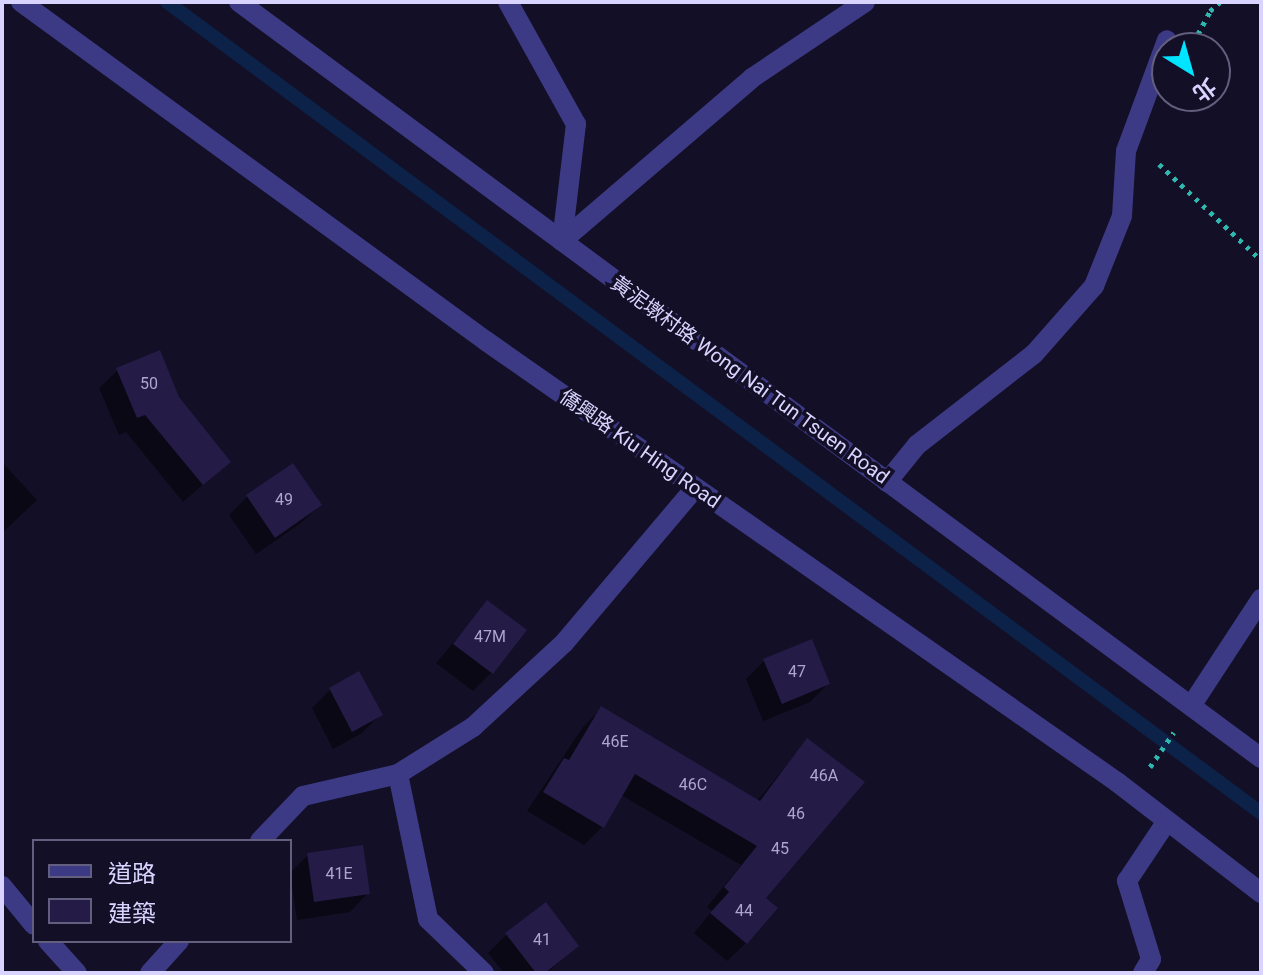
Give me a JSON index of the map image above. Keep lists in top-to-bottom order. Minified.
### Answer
{"streets":{"street":["黃泥墩村路 Wong Nai Tun Tsuen Road","僑興路 Kiu Hing Road"]},"house_numbers":["50","49","47M","47","46E","46A","46C","46","45","41E","44","41"],"legend":["道路","建築"],"north":"bottom right"}
